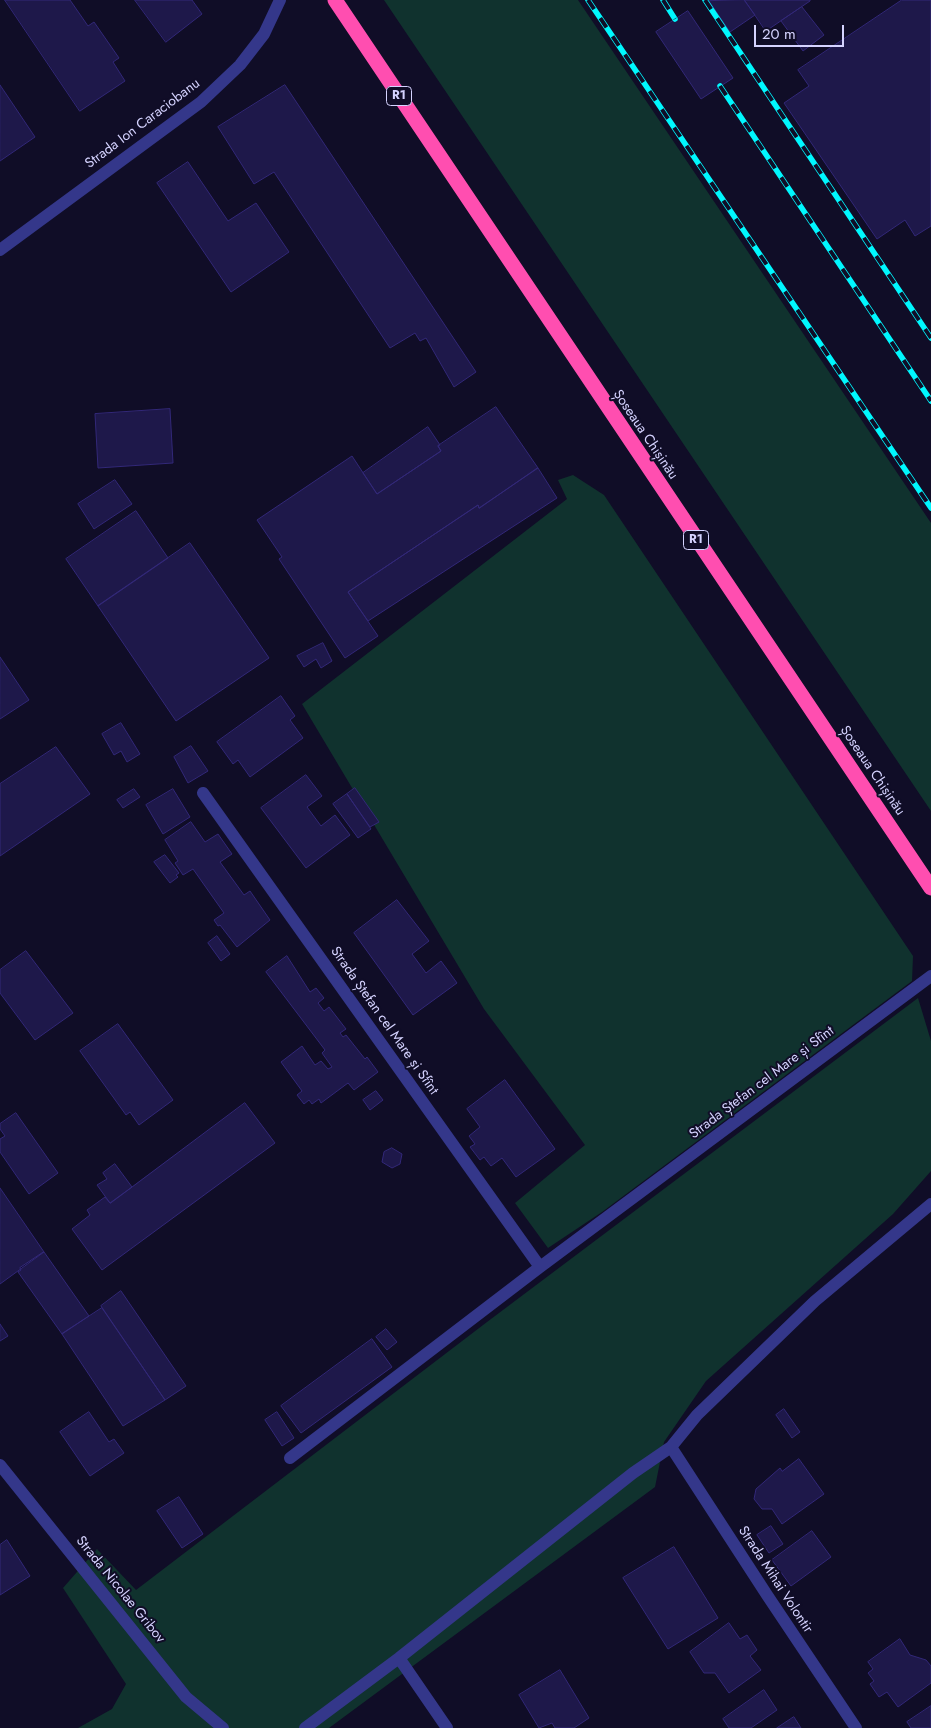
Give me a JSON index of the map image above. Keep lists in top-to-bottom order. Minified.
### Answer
{"streets":{"highway":["R1","Șoseaua Chișinău"],"street":["Strada Ion Caraciobanu","Strada Ștefan cel Mare și Sfînt","Strada Mihai Volontir","Strada Nicolae Gribov"]},"scale_bar":"20 m"}
